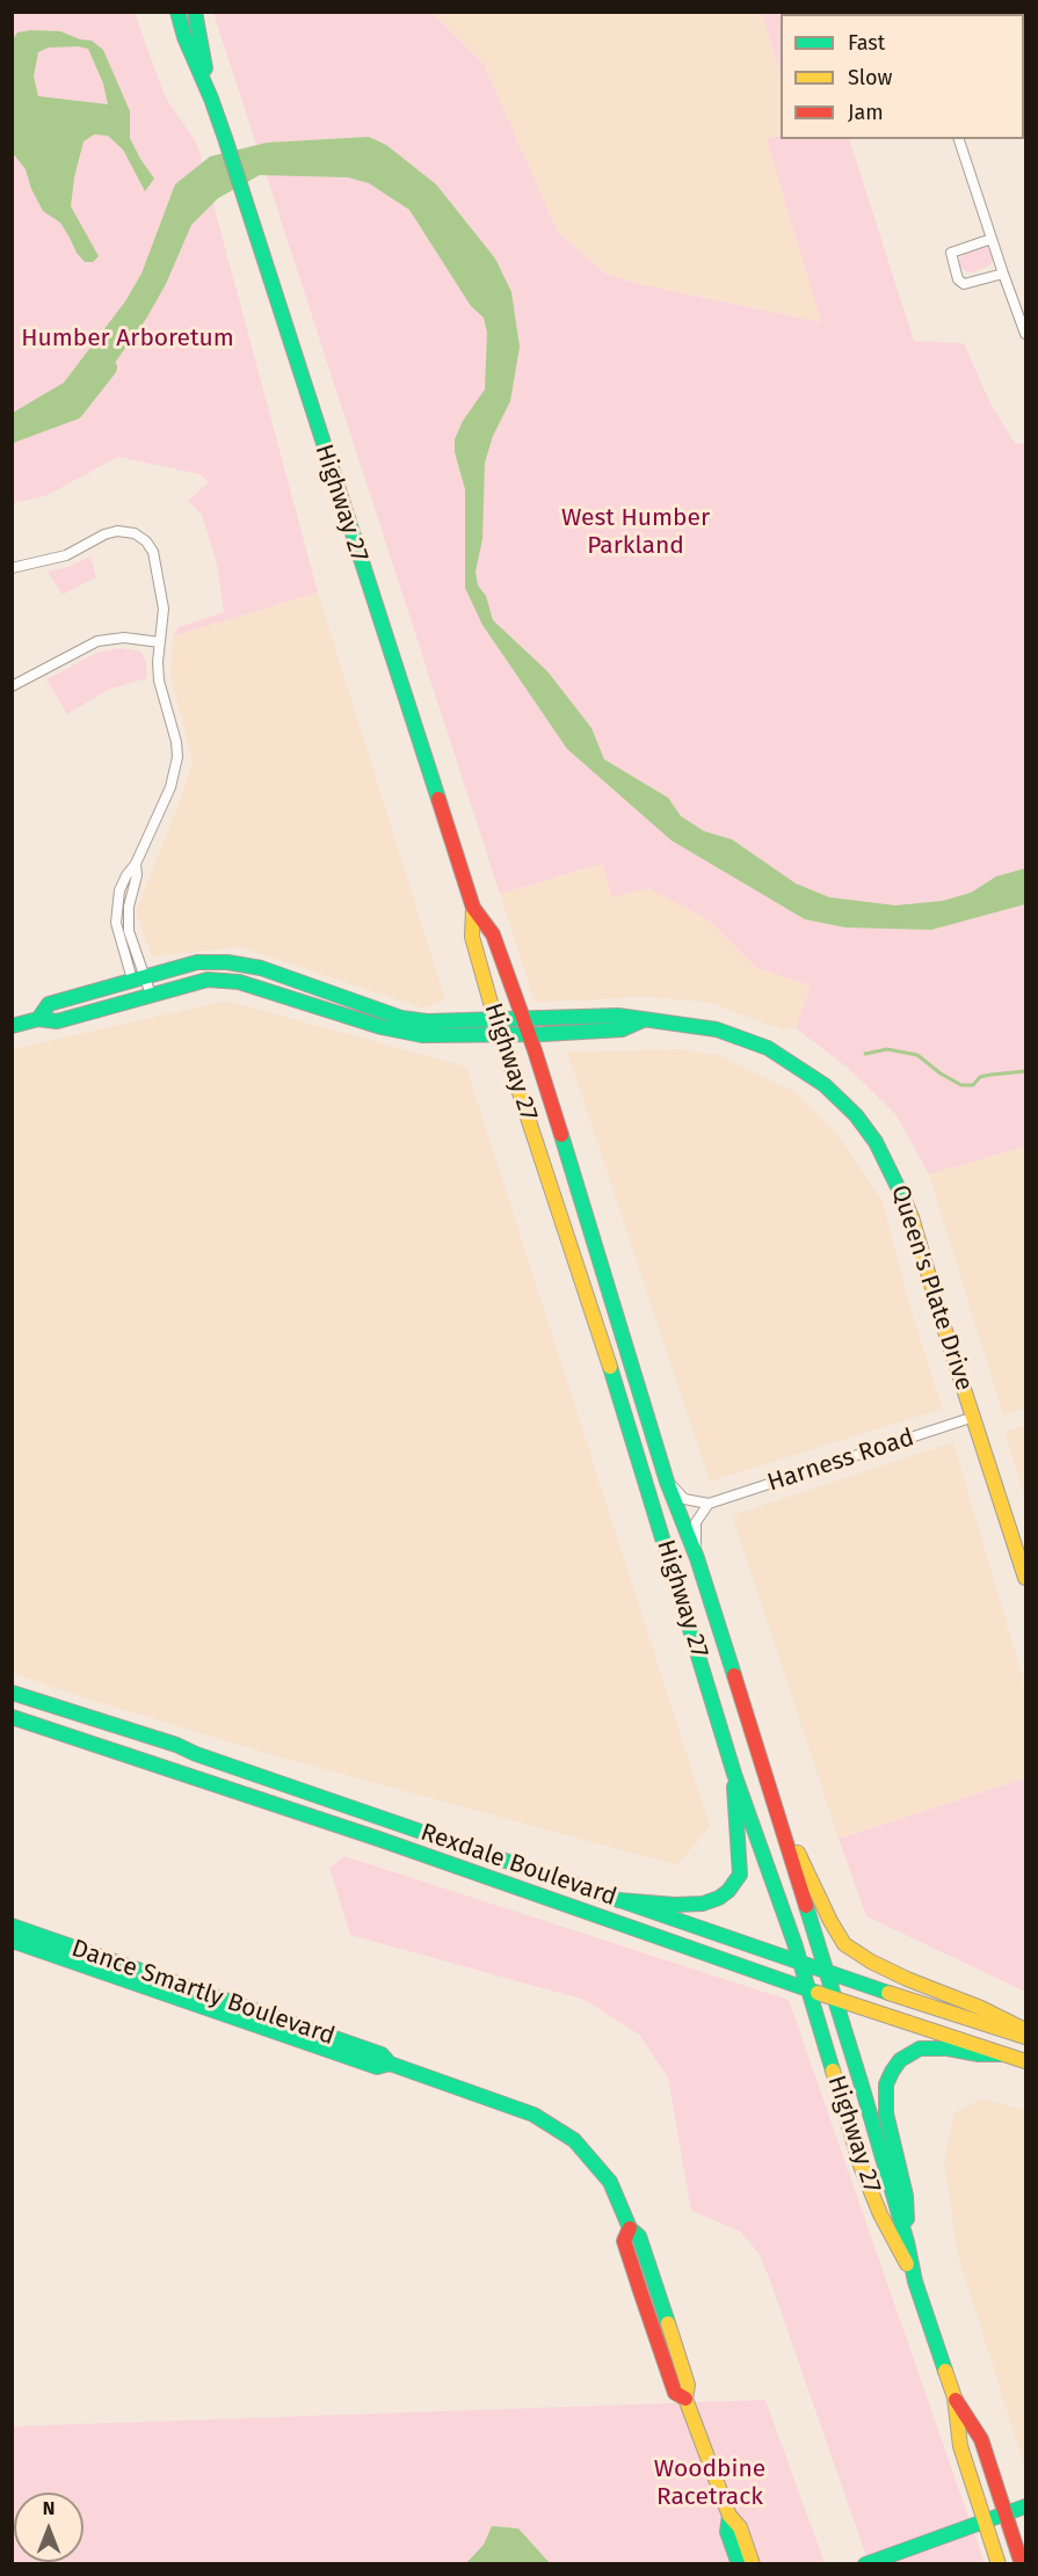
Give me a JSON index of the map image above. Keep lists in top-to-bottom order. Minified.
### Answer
{"streets":{"main road":["Highway 27","Queen's Plate Drive","Rexdale Boulevard","Dance Smartly Boulevard"],"street":["Harness Road"]},"crossings":[["Highway 27","Queen's Plate Drive"],["Highway 27","Rexdale Boulevard"],["Queen's Plate Drive","Harness Road"]],"parks":["Humber Arboretum","West Humber Parkland","Woodbine Racetrack"],"legend":["Fast","Slow","Jam"],"north":"top"}
